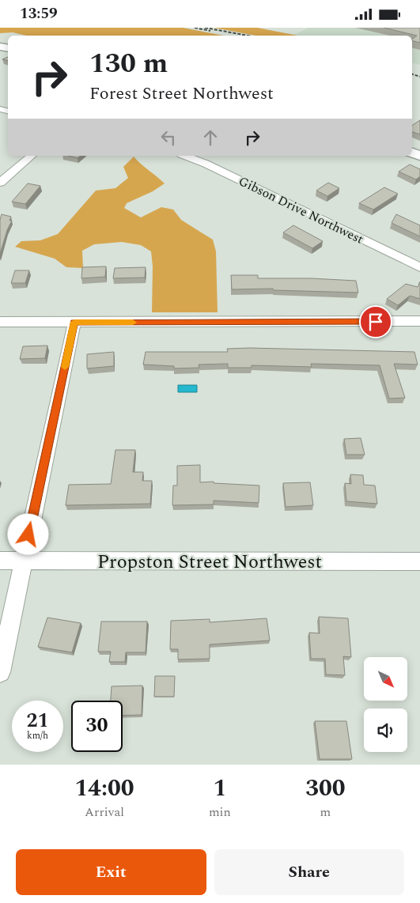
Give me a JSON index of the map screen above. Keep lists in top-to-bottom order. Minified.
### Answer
{"streets":{"street":["Gibson Drive Northwest","Propston Street Northwest"]},"north":"bottom right","page":{"status":"13:59","turn":["130 m","Forest Street Northwest"],"speed":"21 km/h","limit":"30","eta":["14:00","Arrival","1","min","300","m"],"buttons":["Exit","Share"]}}
